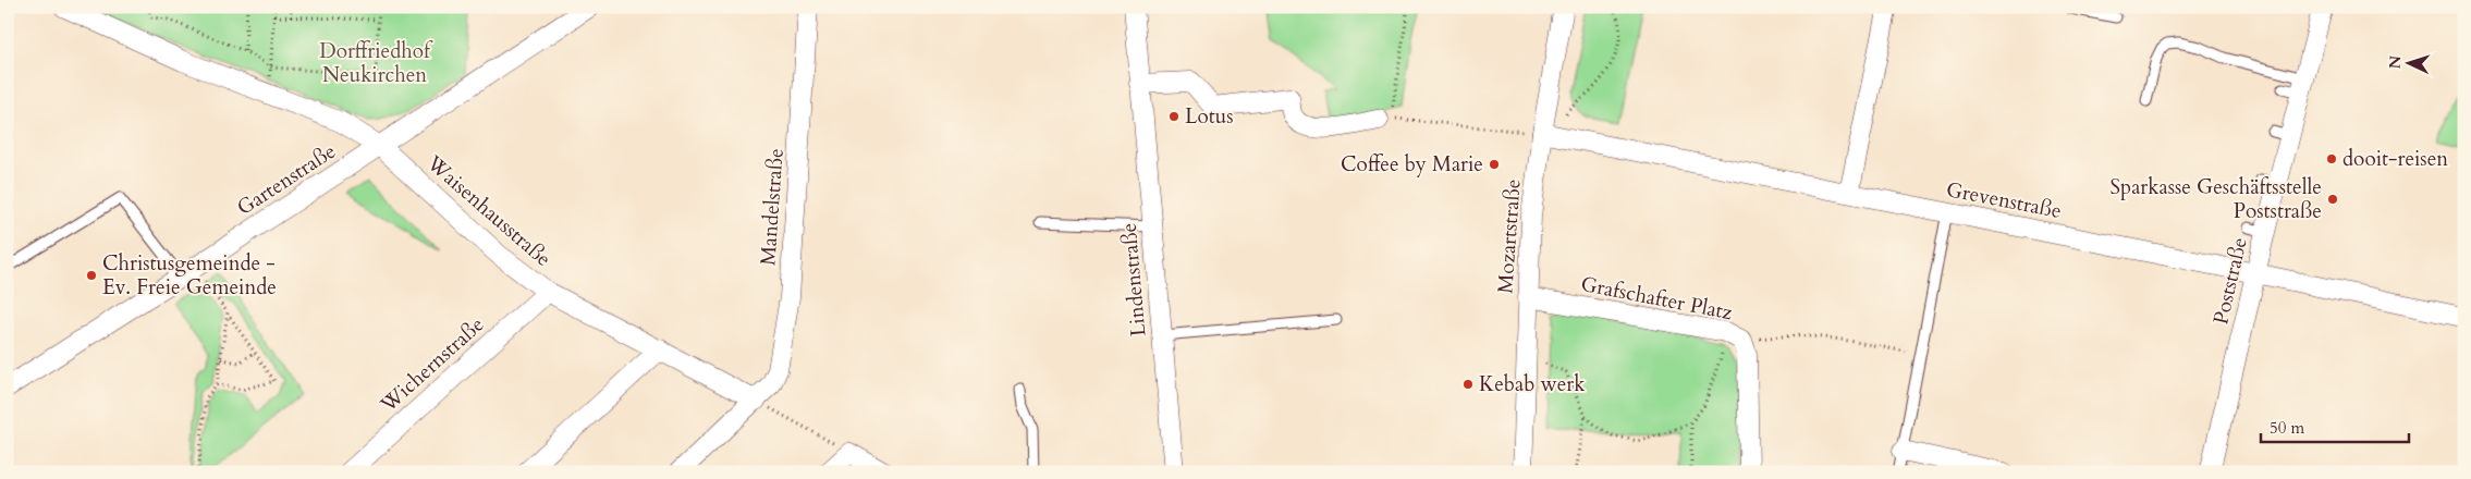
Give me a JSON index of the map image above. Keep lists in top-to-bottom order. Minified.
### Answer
{"streets":{"street":["Gartenstraße","Grevenstraße","Mandelstraße","Waisenhausstraße","Mozartstraße","Lindenstraße","Poststraße","Grafschafter Platz","Wichernstraße"]},"crossings":[["Gartenstraße","Waisenhausstraße"],["Grevenstraße","Mozartstraße"],["Grevenstraße","Poststraße"],["Mandelstraße","Waisenhausstraße"],["Waisenhausstraße","Wichernstraße"],["Mozartstraße","Grafschafter Platz"]],"parks":["Dorffriedhof Neukirchen"],"places":["Lotus","dooit-reisen","Coffee by Marie","Sparkasse Geschäftsstelle Poststraße","Christusgemeinde - Ev. Freie Gemeinde","Kebab werk"],"scale_bar":"50 m","north":"left"}
